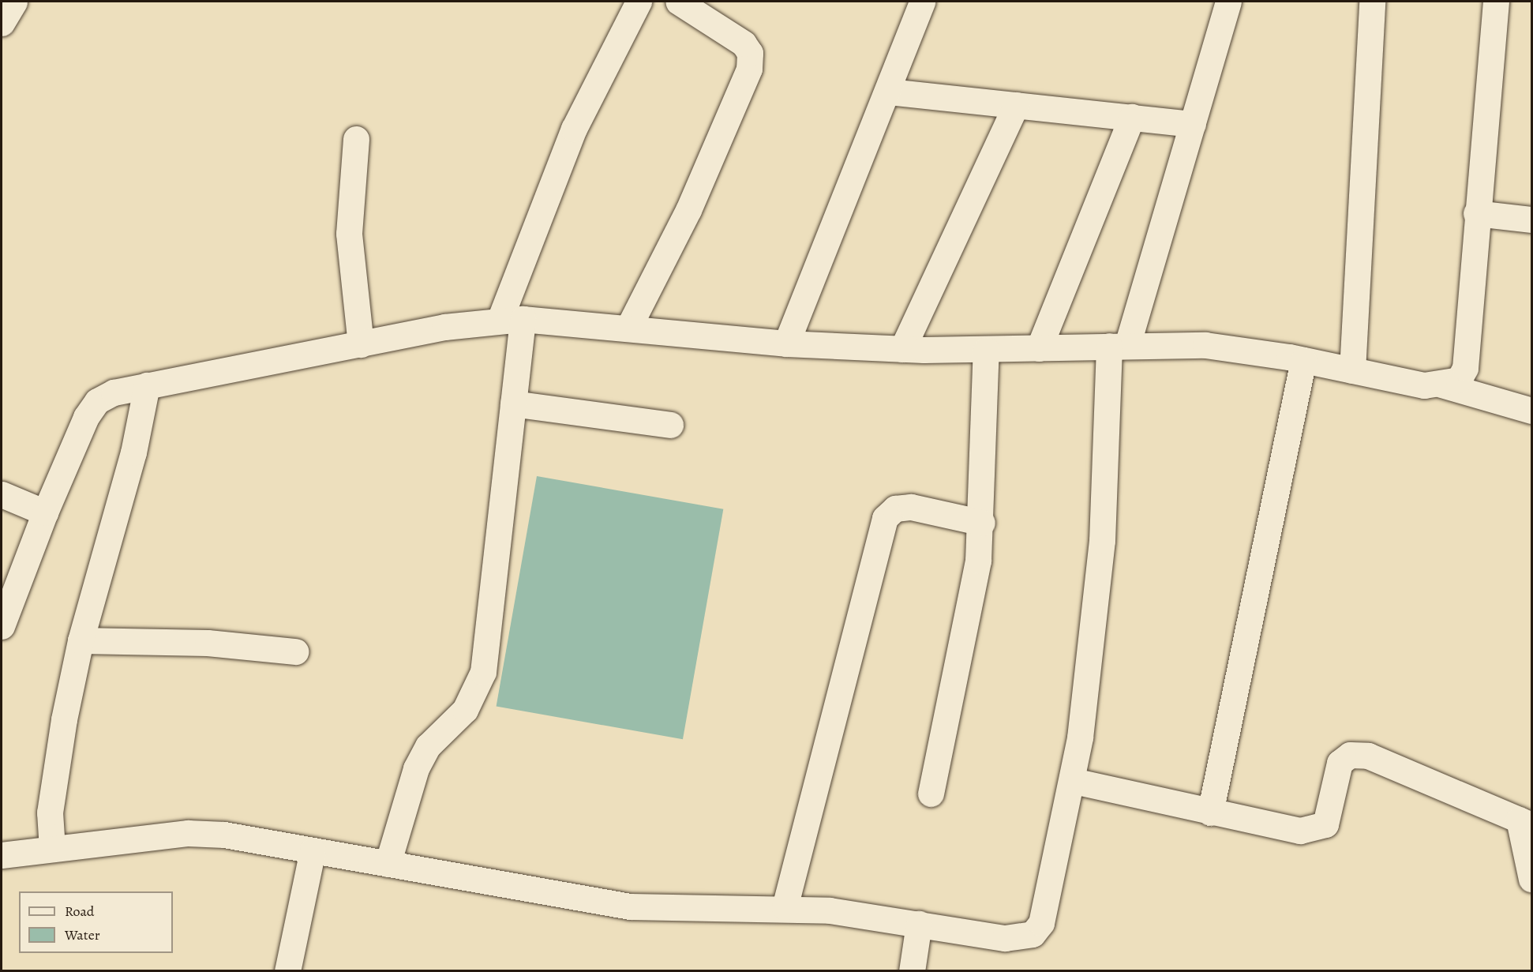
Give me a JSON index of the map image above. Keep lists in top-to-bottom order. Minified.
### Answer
{"legend":["Road","Water"]}
